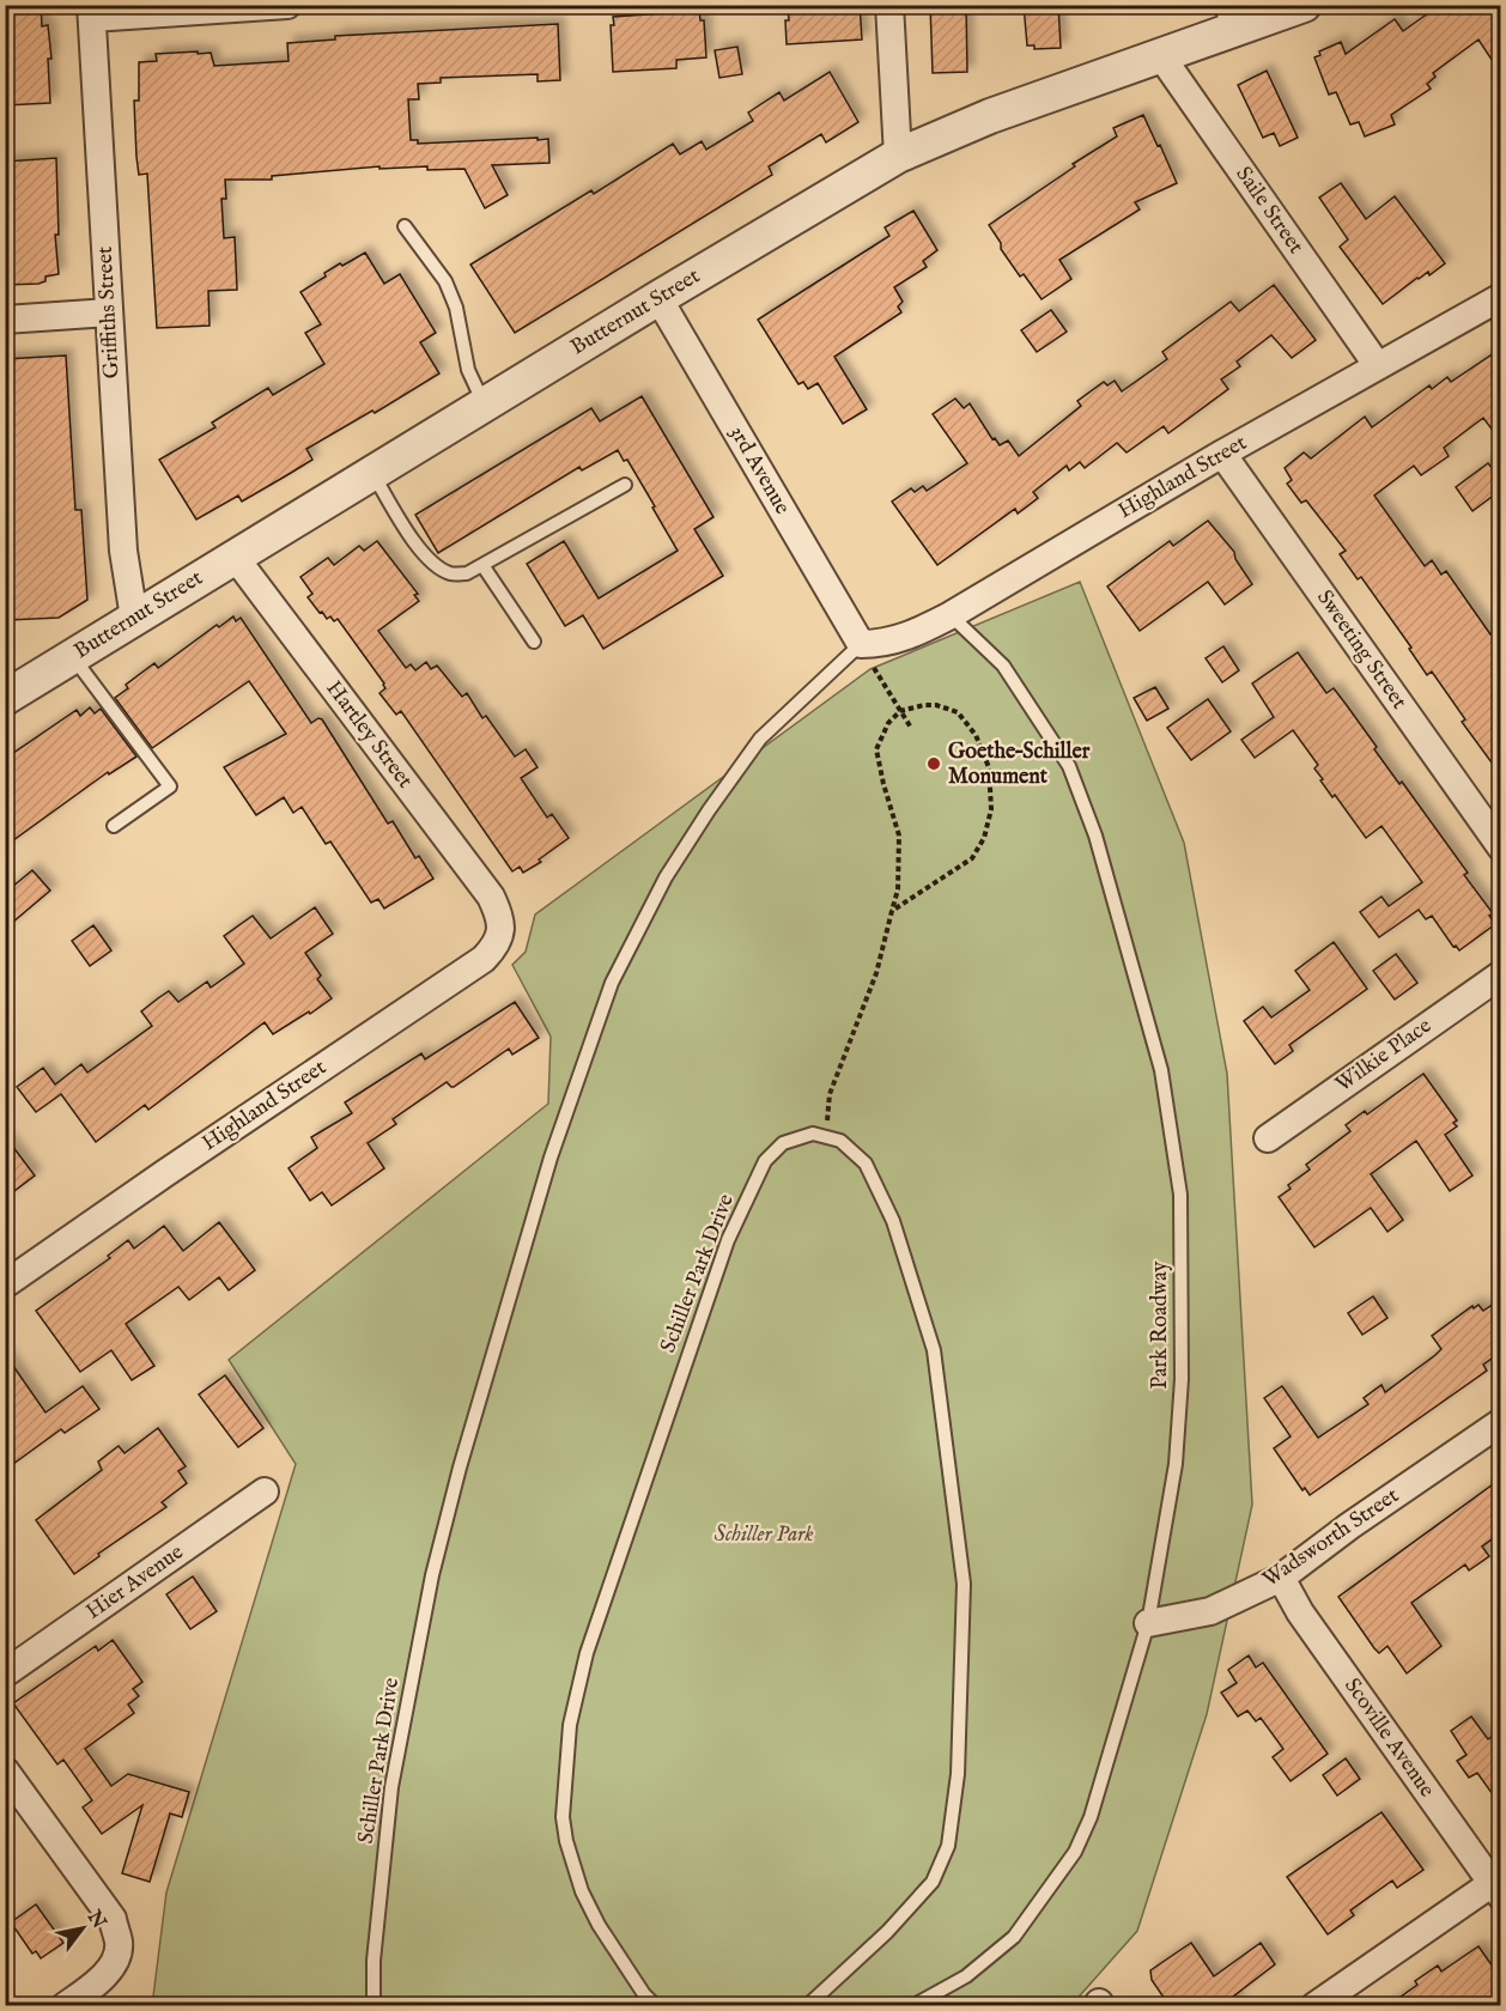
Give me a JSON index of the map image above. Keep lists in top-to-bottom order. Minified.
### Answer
{"streets":{"street":["Saile Street","Griffiths Street","Butternut Street","3rd Avenue","Highland Street","Sweeting Street","Hartley Street","Wilkie Place","Wadsworth Street","Hier Avenue","Scoville Avenue"],"lane":["Schiller Park Drive","Park Roadway"]},"crossings":[["Saile Street","Butternut Street"],["Saile Street","Highland Street"],["Griffiths Street","Butternut Street"],["Butternut Street","3rd Avenue"],["Butternut Street","Hartley Street"],["3rd Avenue","Highland Street"],["3rd Avenue","Schiller Park Drive"],["Highland Street","Sweeting Street"],["Highland Street","Hartley Street"],["Highland Street","Schiller Park Drive"],["Highland Street","Park Roadway"],["Park Roadway","Wadsworth Street"],["Wadsworth Street","Scoville Avenue"]],"parks":["Schiller Park"],"places":["Goethe–Schiller Monument"],"north":"top right"}
